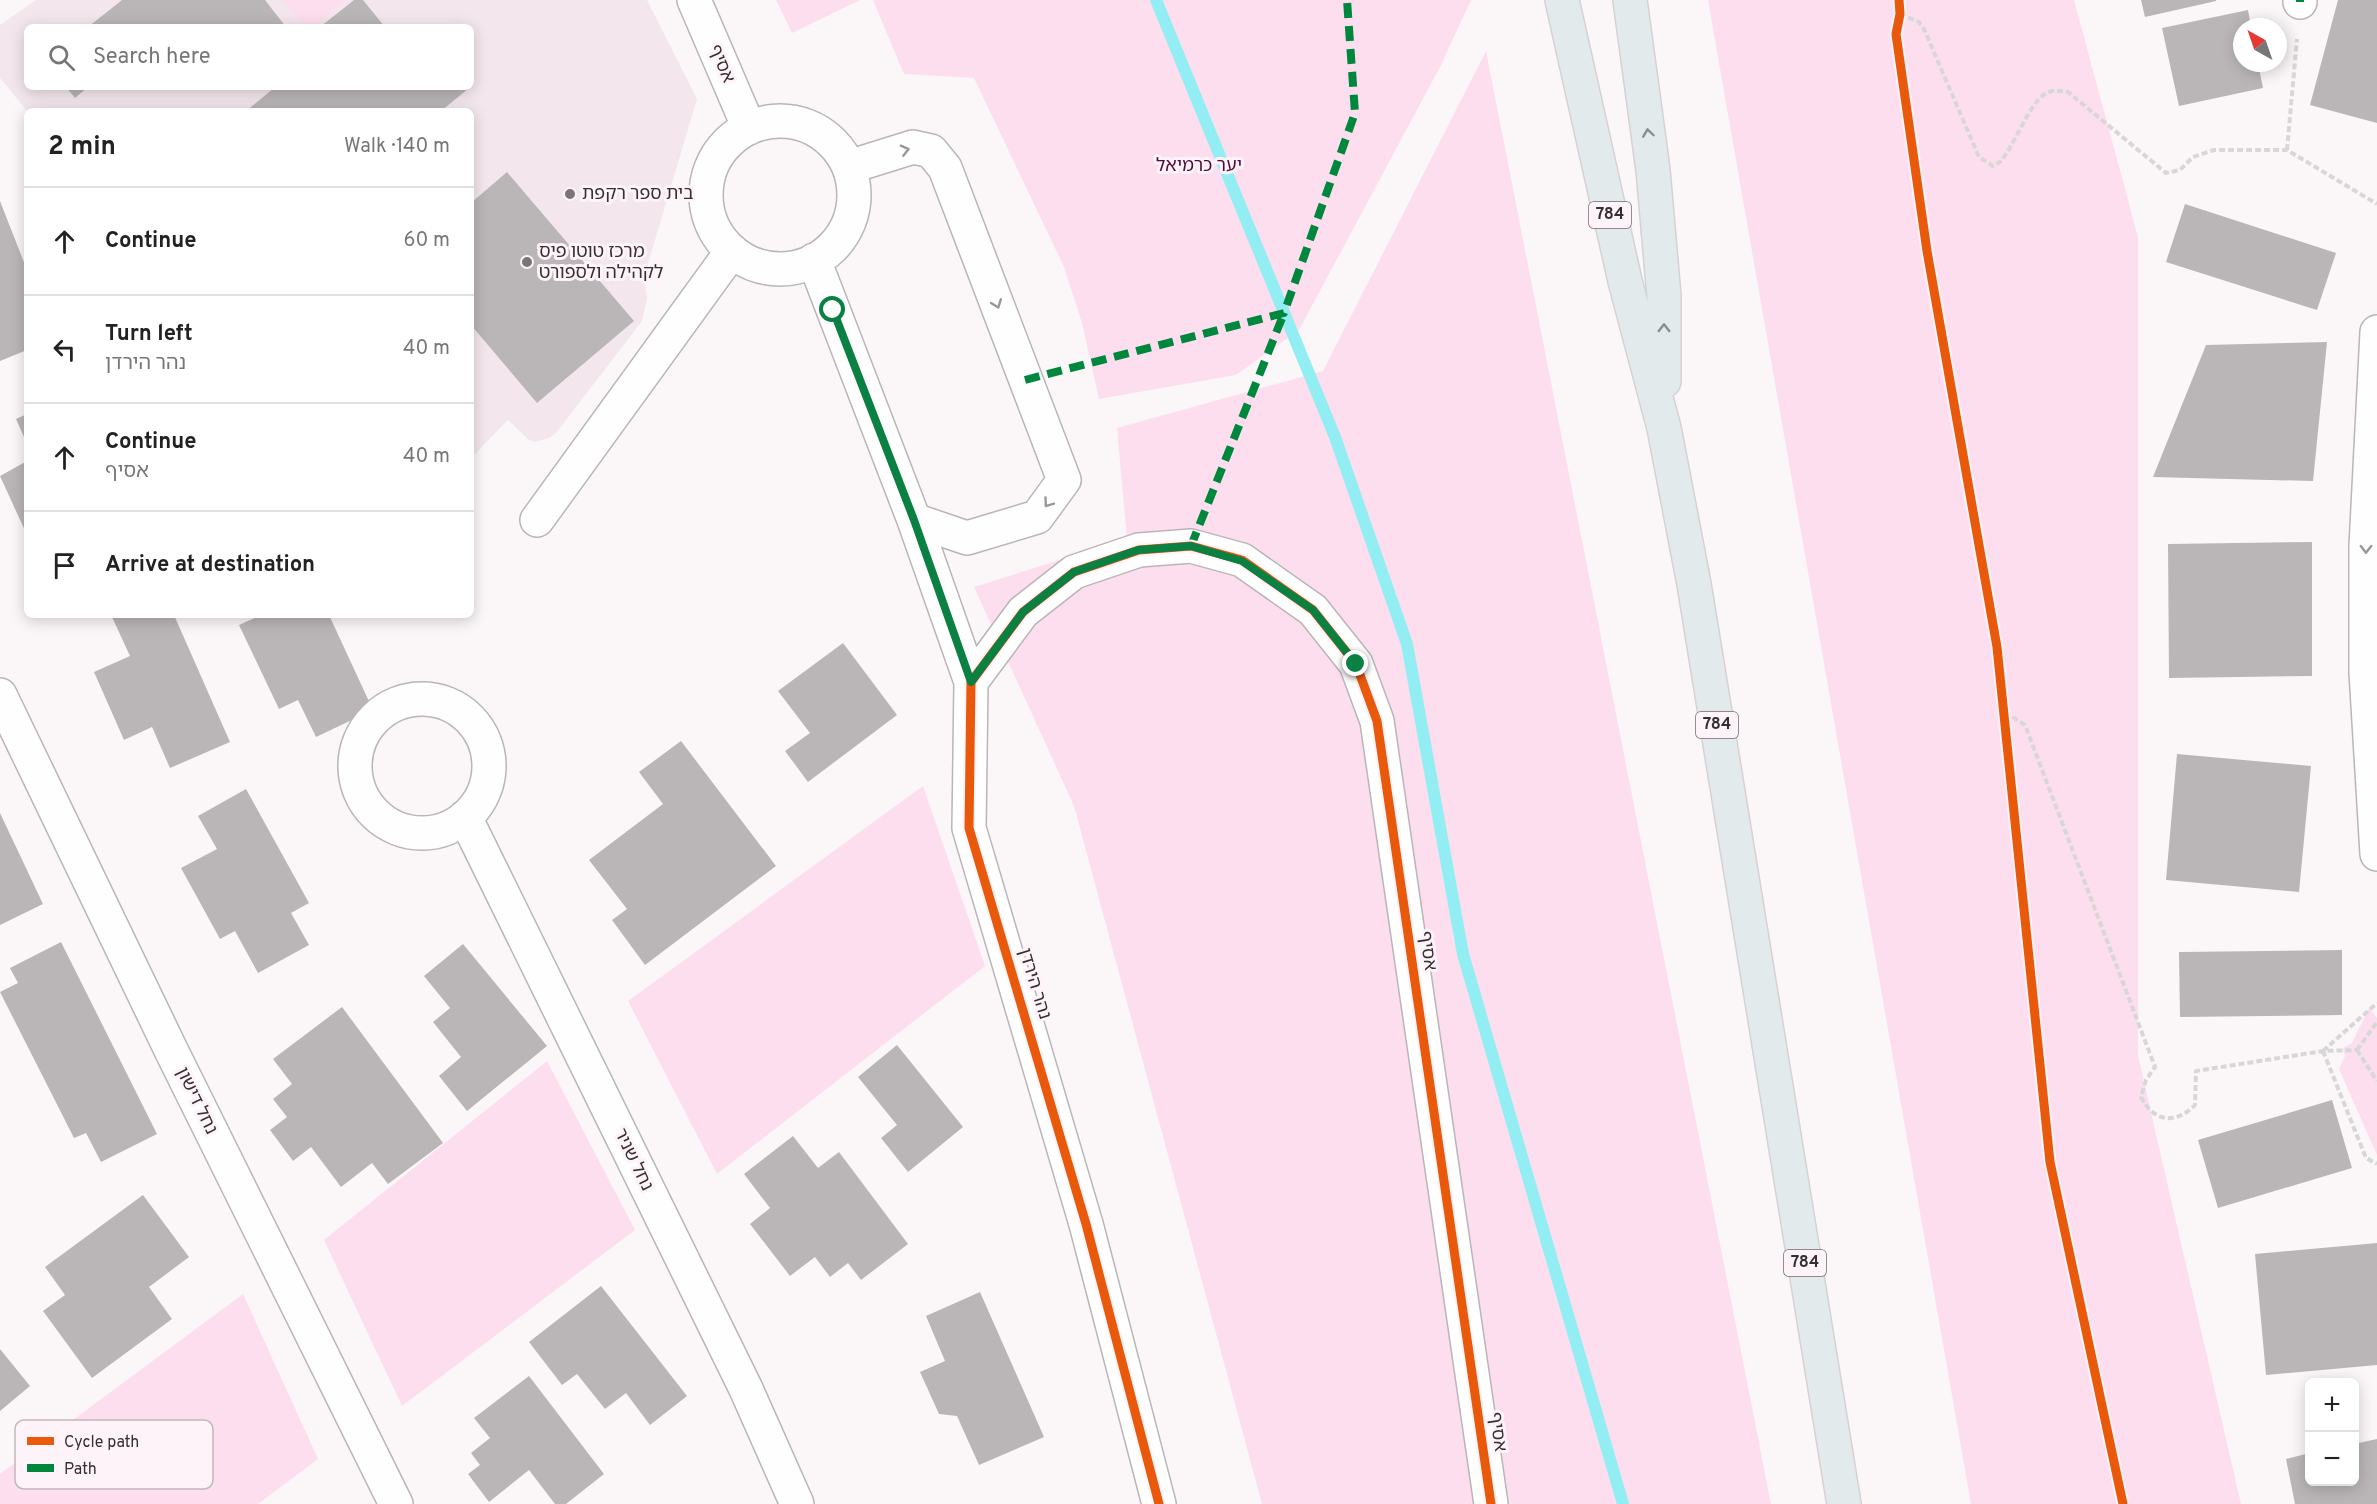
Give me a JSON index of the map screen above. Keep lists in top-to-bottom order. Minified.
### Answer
{"streets":{"main road":["784"],"street":["אסיף","נהר הירדן","נחל דישון","נחל שניר"]},"crossings":[["אסיף","נהר הירדן"]],"parks":["יער כרמיאל"],"places":["בית ספר רקפת","מרכז טוטו פיס לקהילה ולספורט"],"legend":["Cycle path","Path"],"north":"top left","page":{"search":"Search here","heading":["2 min","Walk · 140 m"],"list":[["Continue","60 m"],["Turn left","נהר הירדן","40 m"],["Continue","אסיף","40 m"],"Arrive at destination"],"map_buttons":["+","−"]}}
